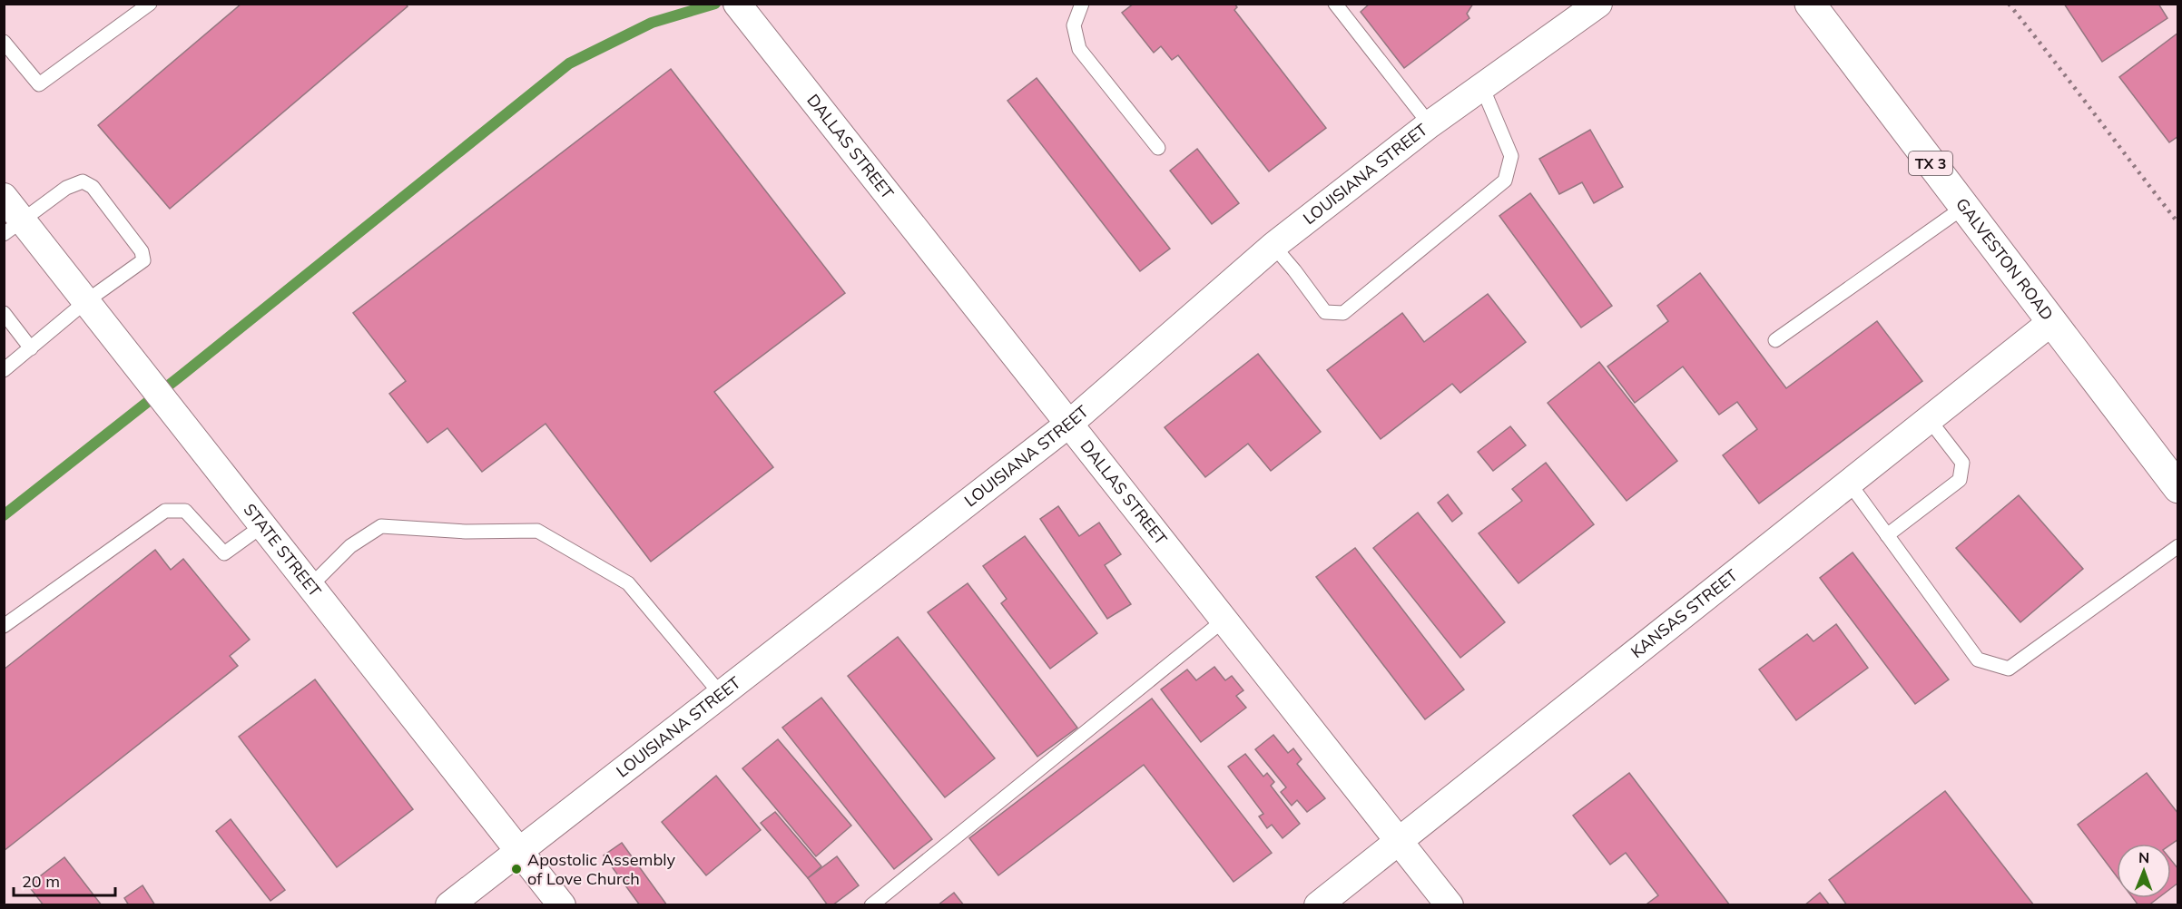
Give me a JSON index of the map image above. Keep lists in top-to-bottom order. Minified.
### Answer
{"streets":{"main road":["TX 3","GALVESTON ROAD"],"street":["DALLAS STREET","LOUISIANA STREET","STATE STREET","KANSAS STREET"]},"crossings":[["DALLAS STREET","LOUISIANA STREET"],["DALLAS STREET","KANSAS STREET"],["LOUISIANA STREET","STATE STREET"],["GALVESTON ROAD","KANSAS STREET"]],"places":["Apostolic Assembly of Love Church"],"scale_bar":"20 m","north":"top"}
